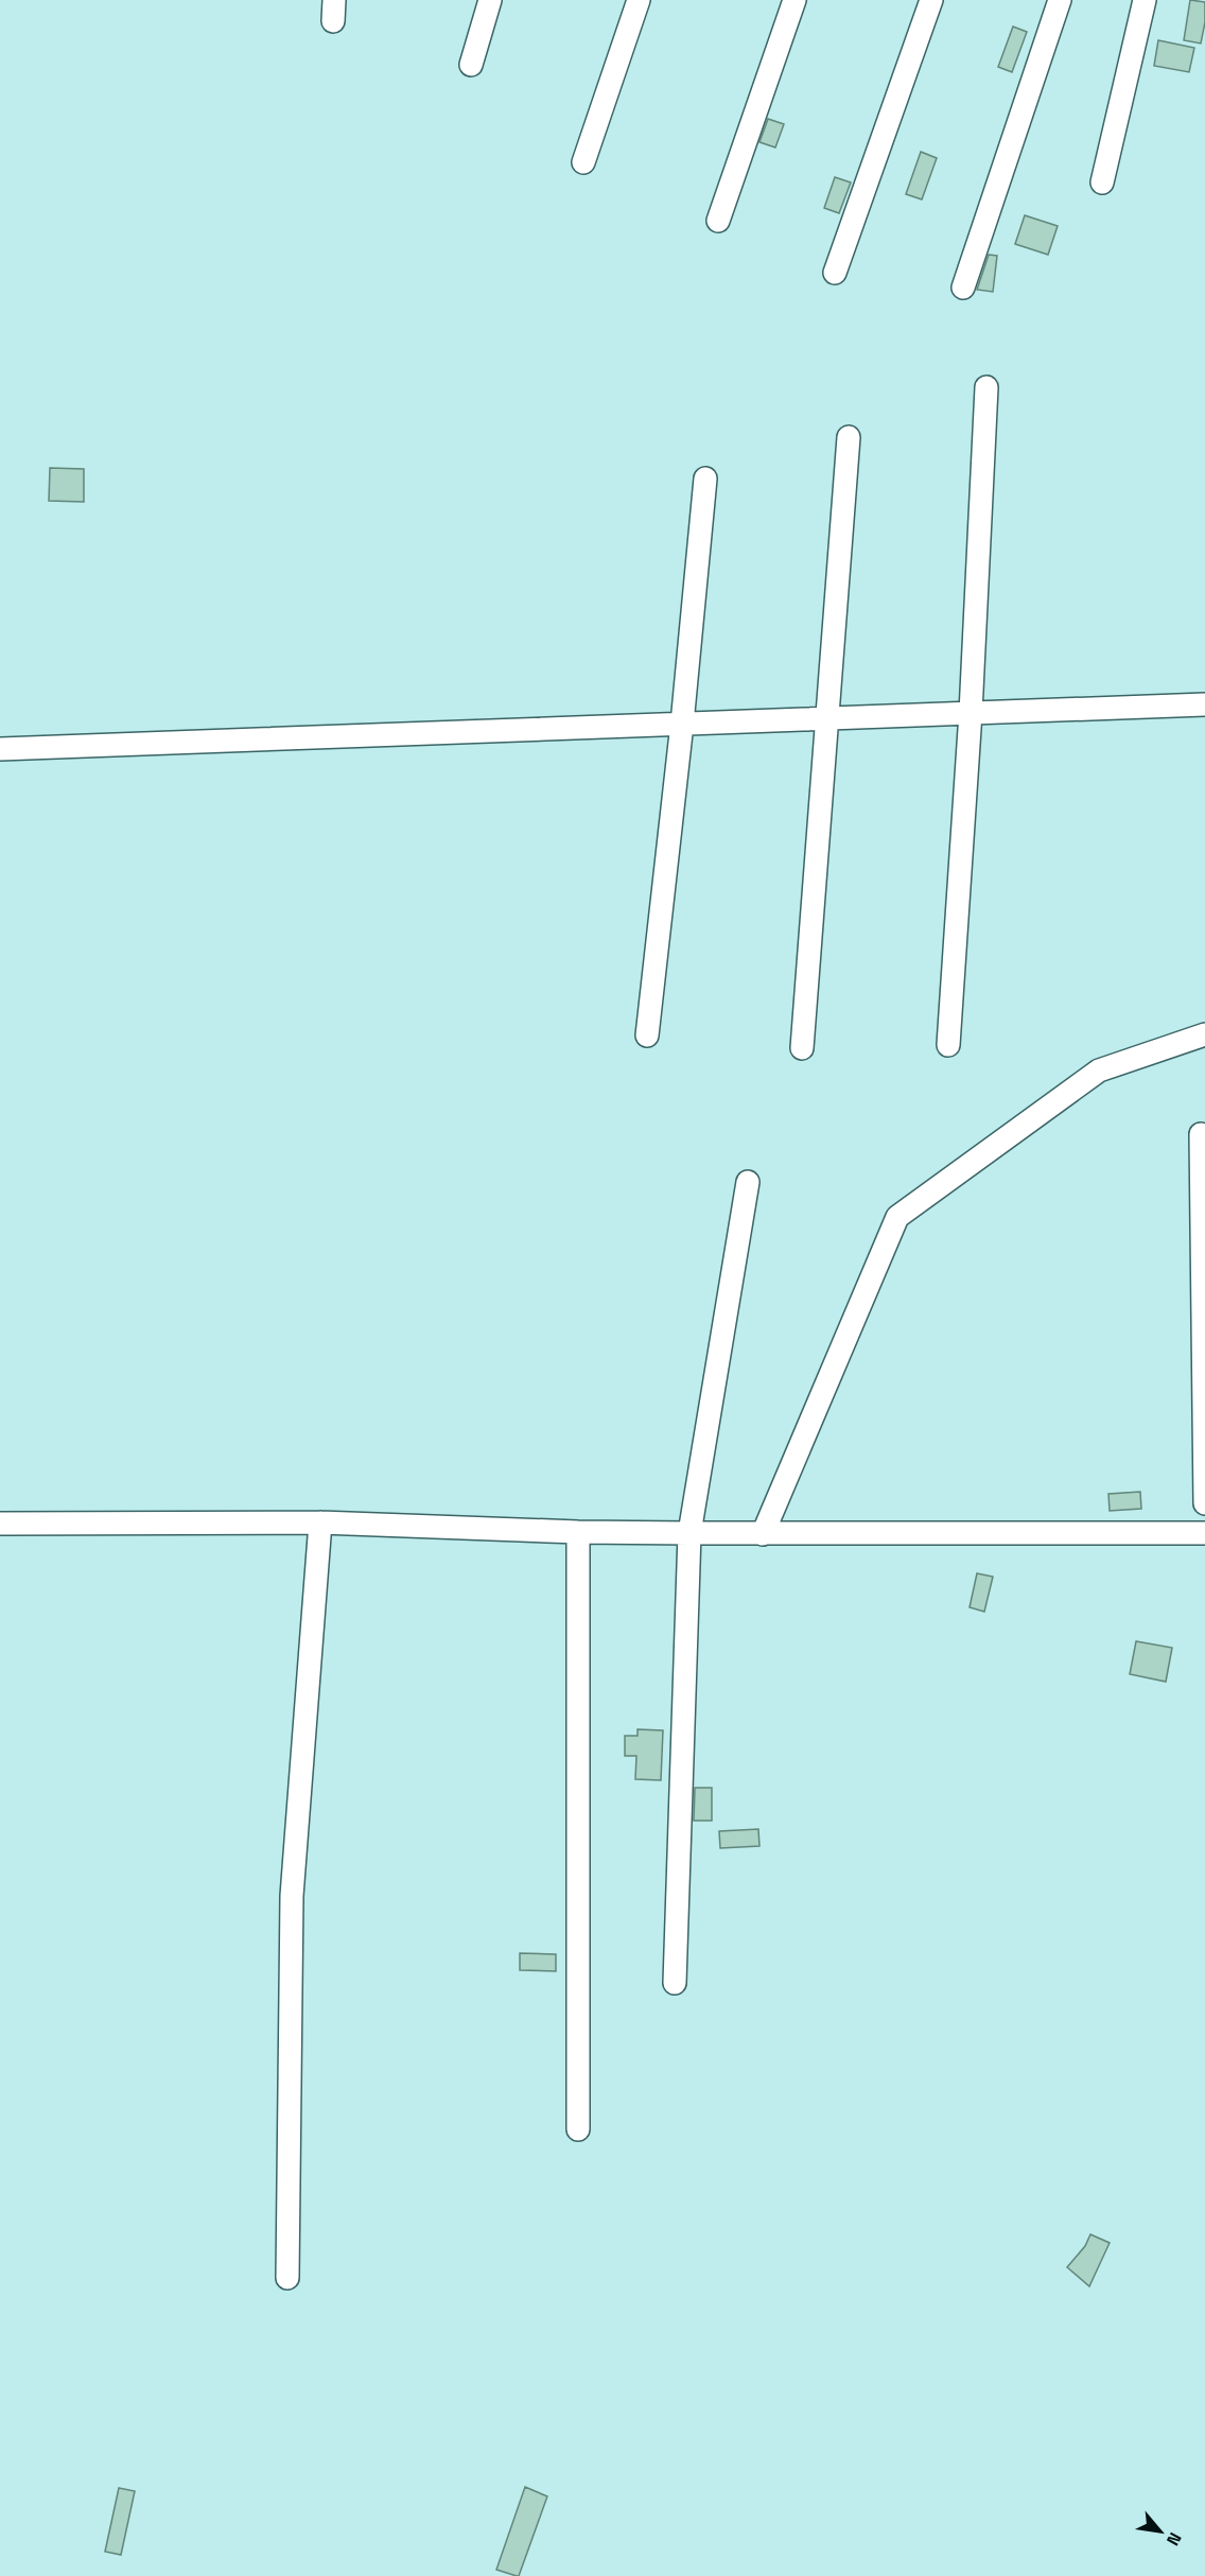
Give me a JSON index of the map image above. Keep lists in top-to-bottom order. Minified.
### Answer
{"north":"bottom right"}
